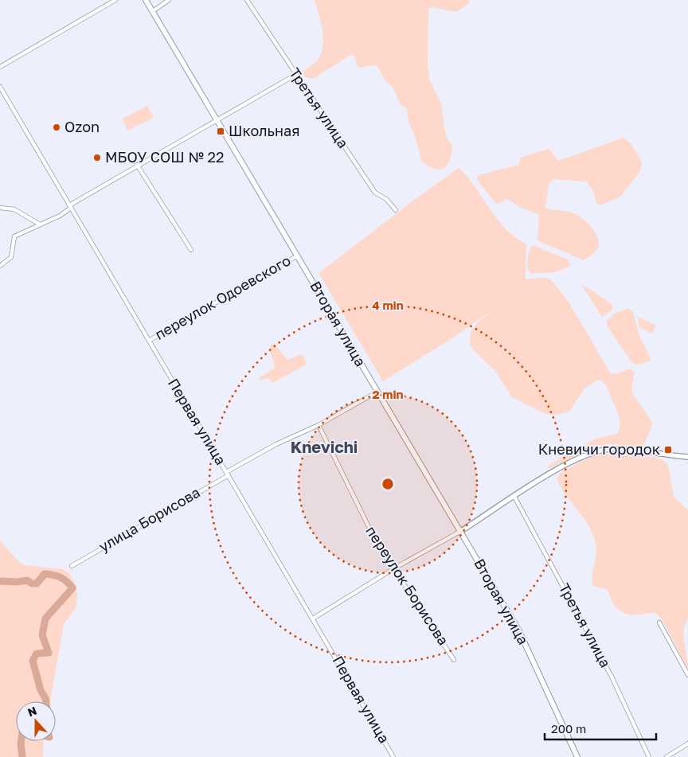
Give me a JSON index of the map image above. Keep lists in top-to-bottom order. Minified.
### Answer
{"streets":{"main road":["Вторая улица"],"street":["Третья улица","переулок Одоевского","Первая улица","улица Борисова","переулок Борисова"]},"crossings":[["переулок Одоевского","Вторая улица"],["переулок Одоевского","Первая улица"],["Первая улица","улица Борисова"]],"districts":["Knevichi"],"places":{"other":["Ozon","МБОУ СОШ № 22"],"transit":["Школьная","Кневичи городок"]},"scale_bar":"200 m","north":"top","rings":["4 min","2 min"]}
